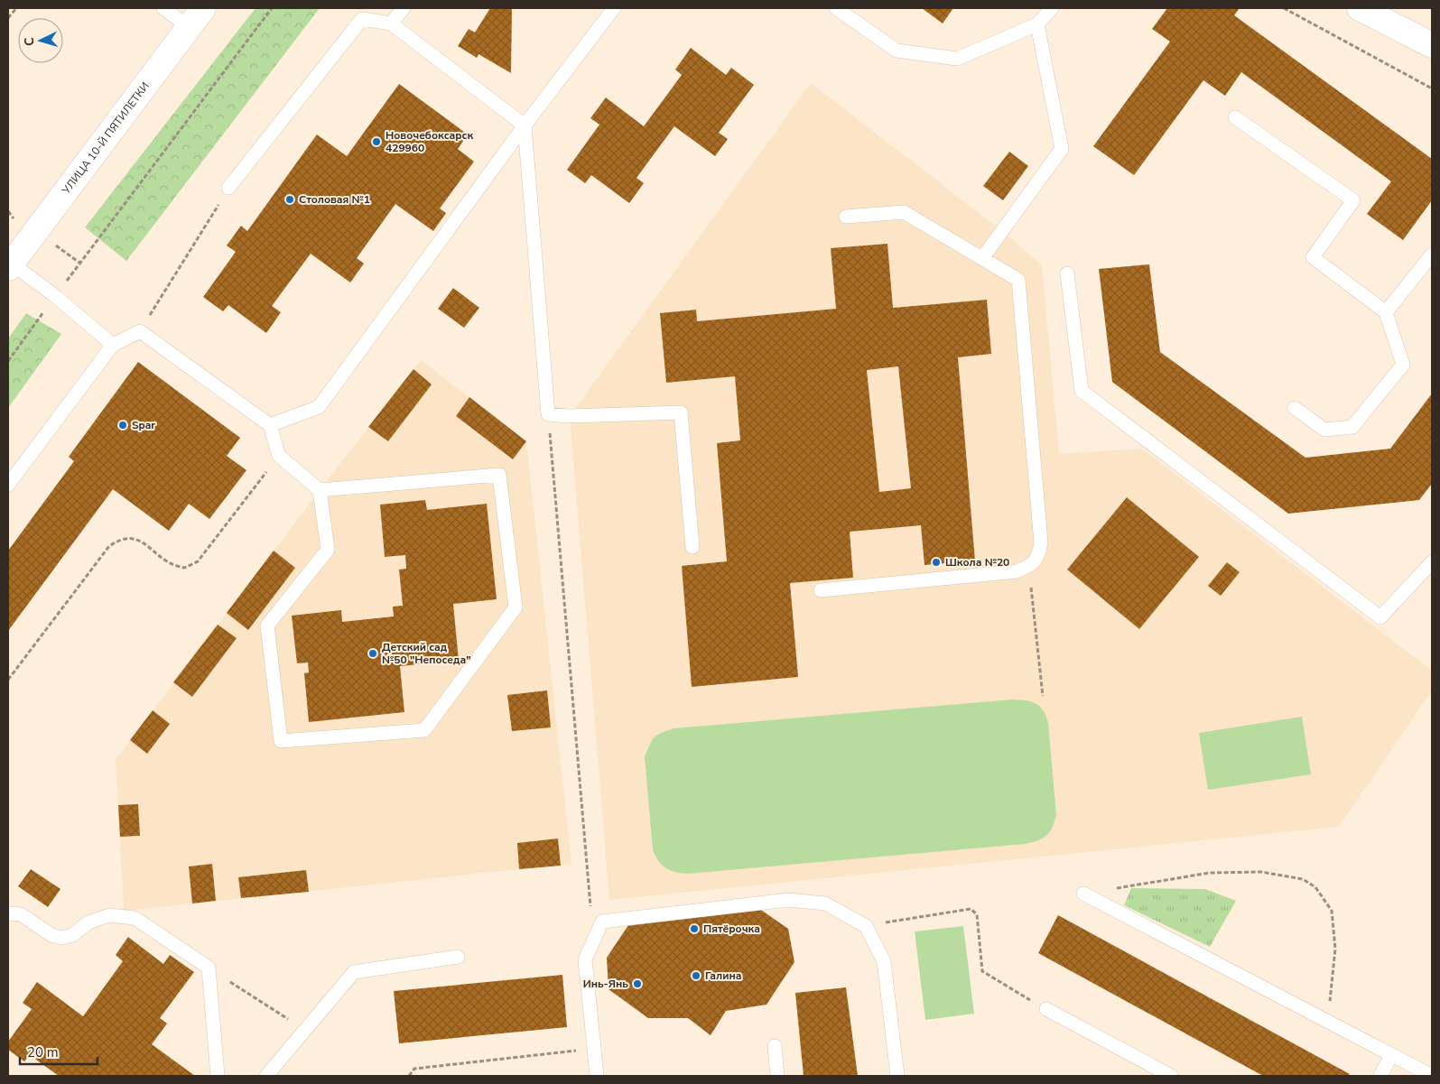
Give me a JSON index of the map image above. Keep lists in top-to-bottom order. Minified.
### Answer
{"streets":{"main road":["УЛИЦА 10-Й ПЯТИЛЕТКИ"]},"places":["Новочебоксарск 429960","Столовая №1","Spar","Школа №20","Детский сад №50 \"Непоседа\"","Пятёрочка","Галина","Инь-Янь"],"scale_bar":"20 m","north":"left"}
